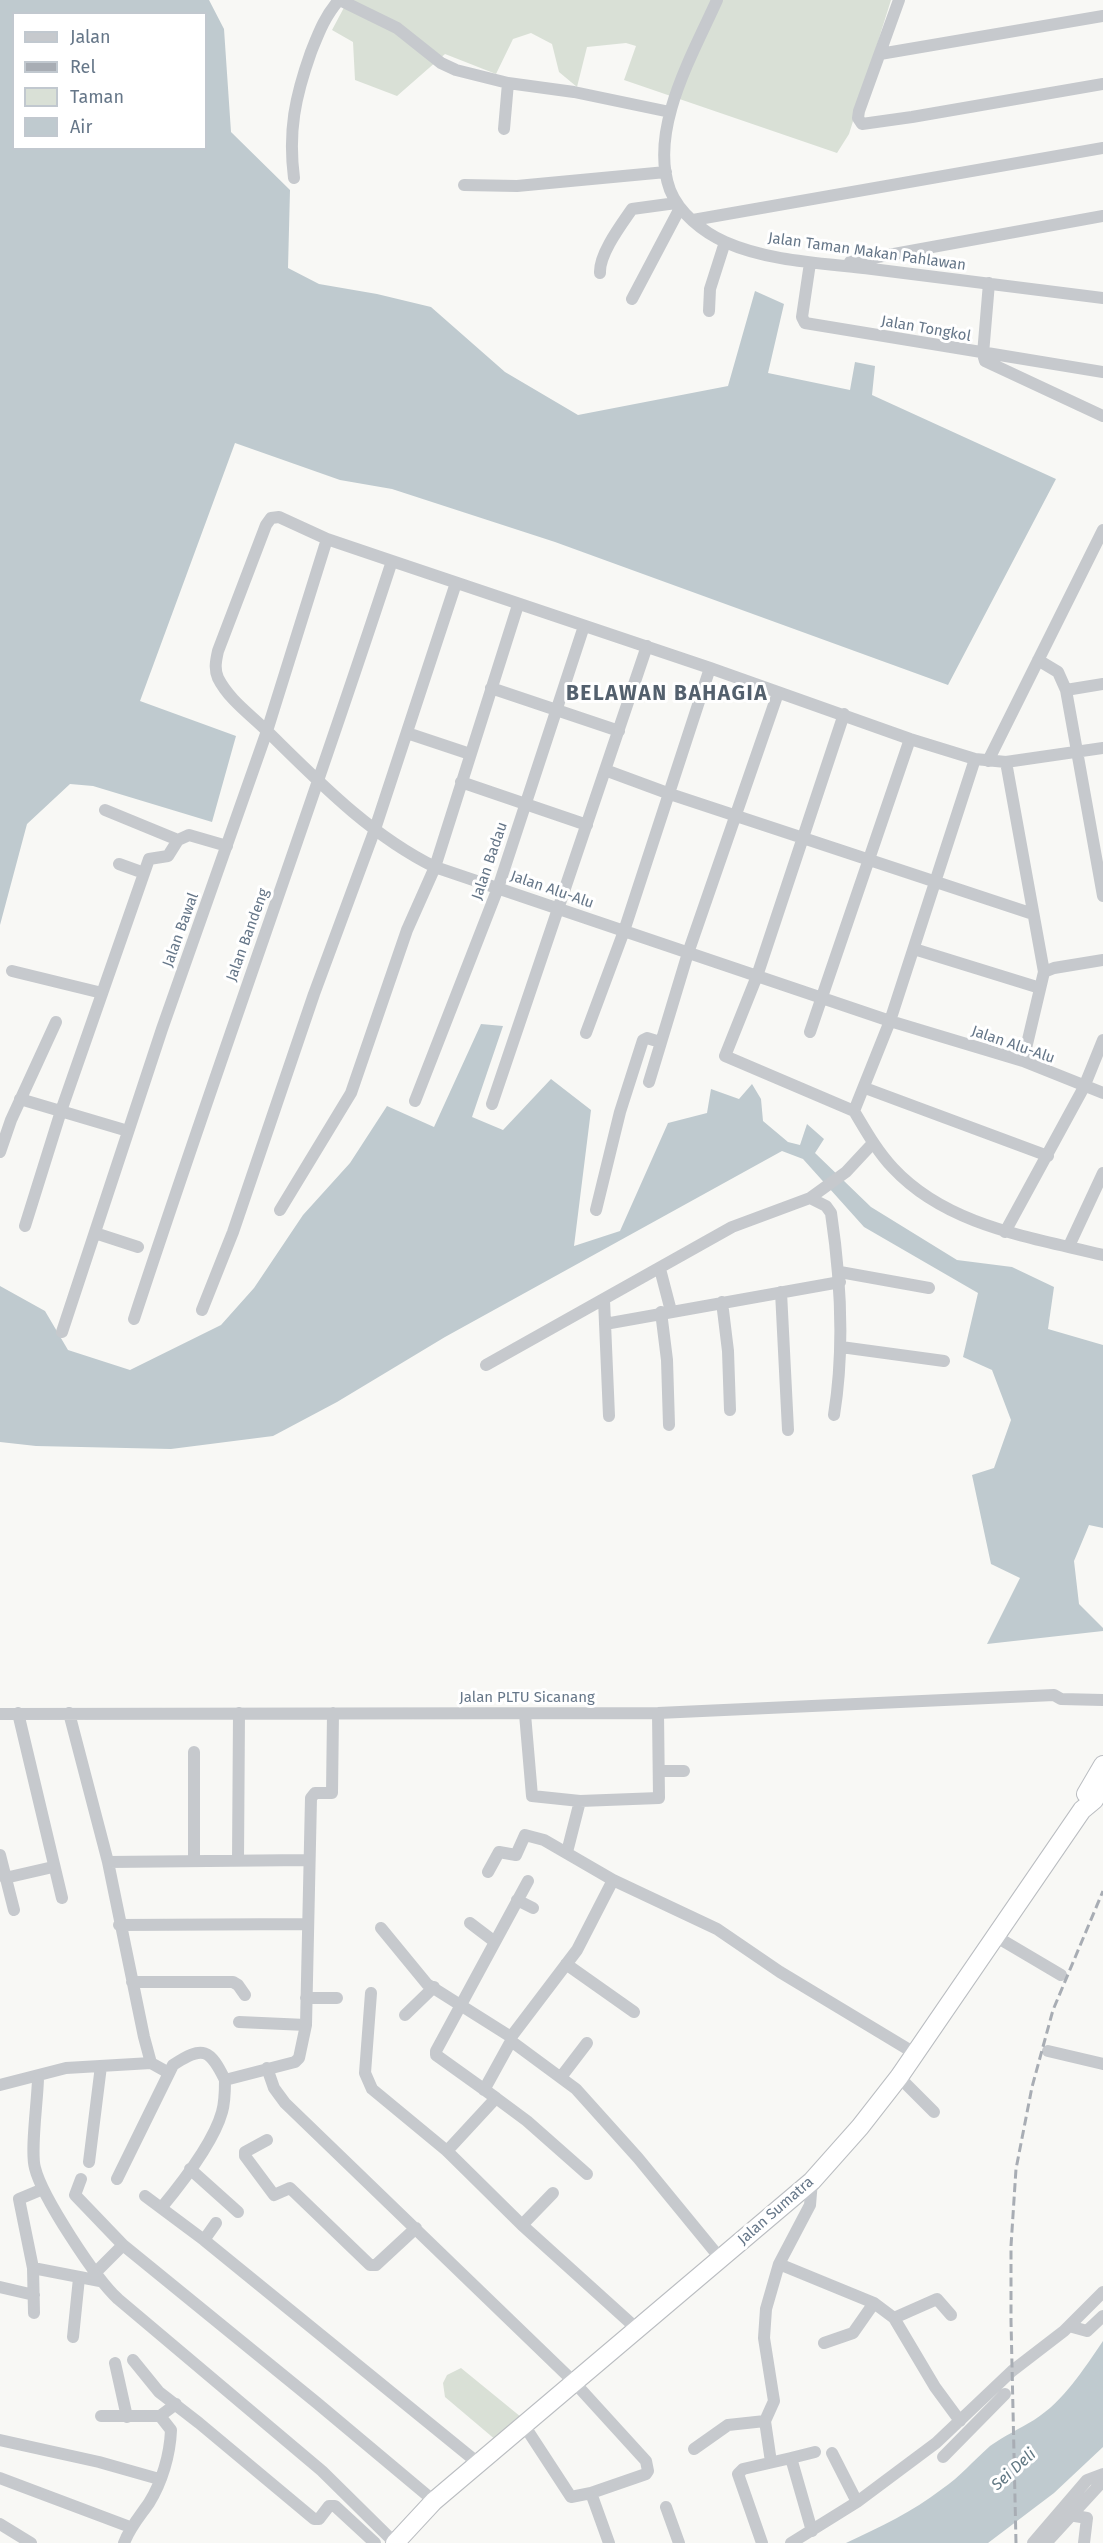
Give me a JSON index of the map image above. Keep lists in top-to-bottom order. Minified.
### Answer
{"streets":{"highway":["Jalan Sumatra"],"street":["Jalan Taman Makan Pahlawan","Jalan Tongkol","Jalan Badau","Jalan Alu-Alu","Jalan Bawal","Jalan Bandeng","Jalan PLTU Sicanang"]},"crossings":[["Jalan Taman Makan Pahlawan","Jalan Tongkol"],["Jalan Badau","Jalan Alu-Alu"],["Jalan Alu-Alu","Jalan Bawal"],["Jalan Alu-Alu","Jalan Bandeng"]],"districts":["BELAWAN BAHAGIA"],"water":["Sei Deli"],"legend":["Jalan","Rel","Taman","Air"]}
